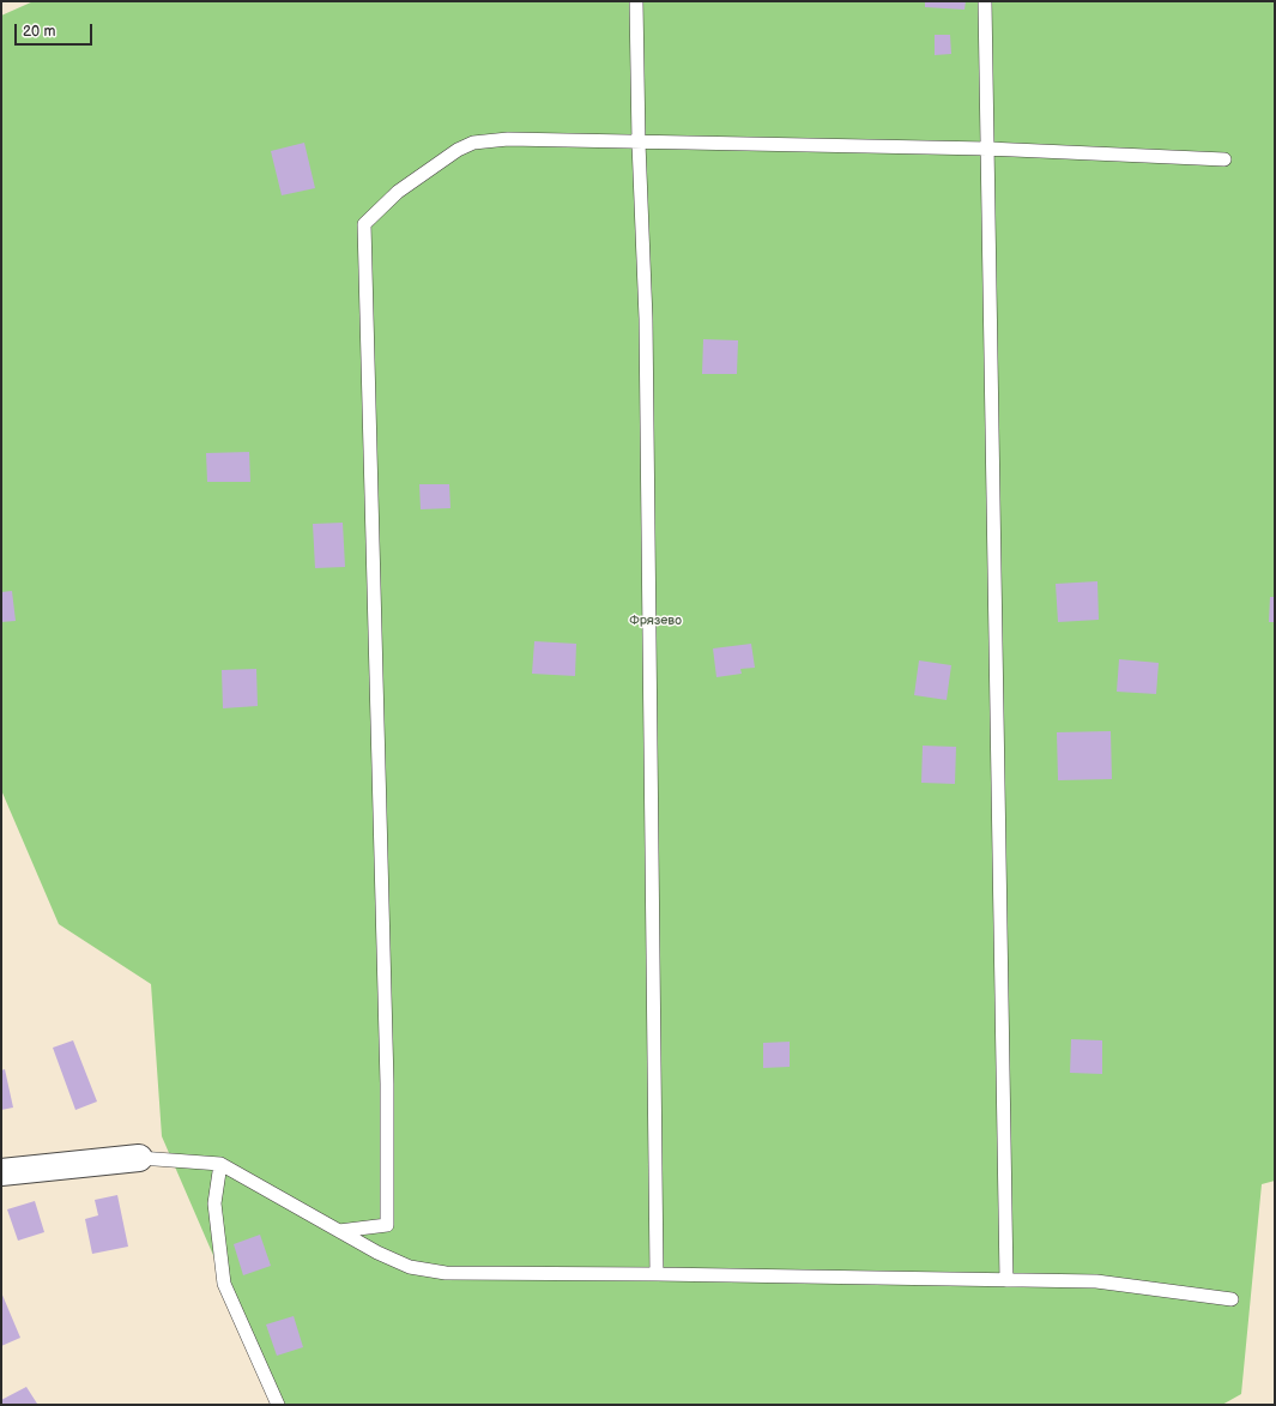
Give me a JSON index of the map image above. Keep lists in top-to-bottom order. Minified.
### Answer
{"parks":["Фрязево"],"scale_bar":"20 m"}
